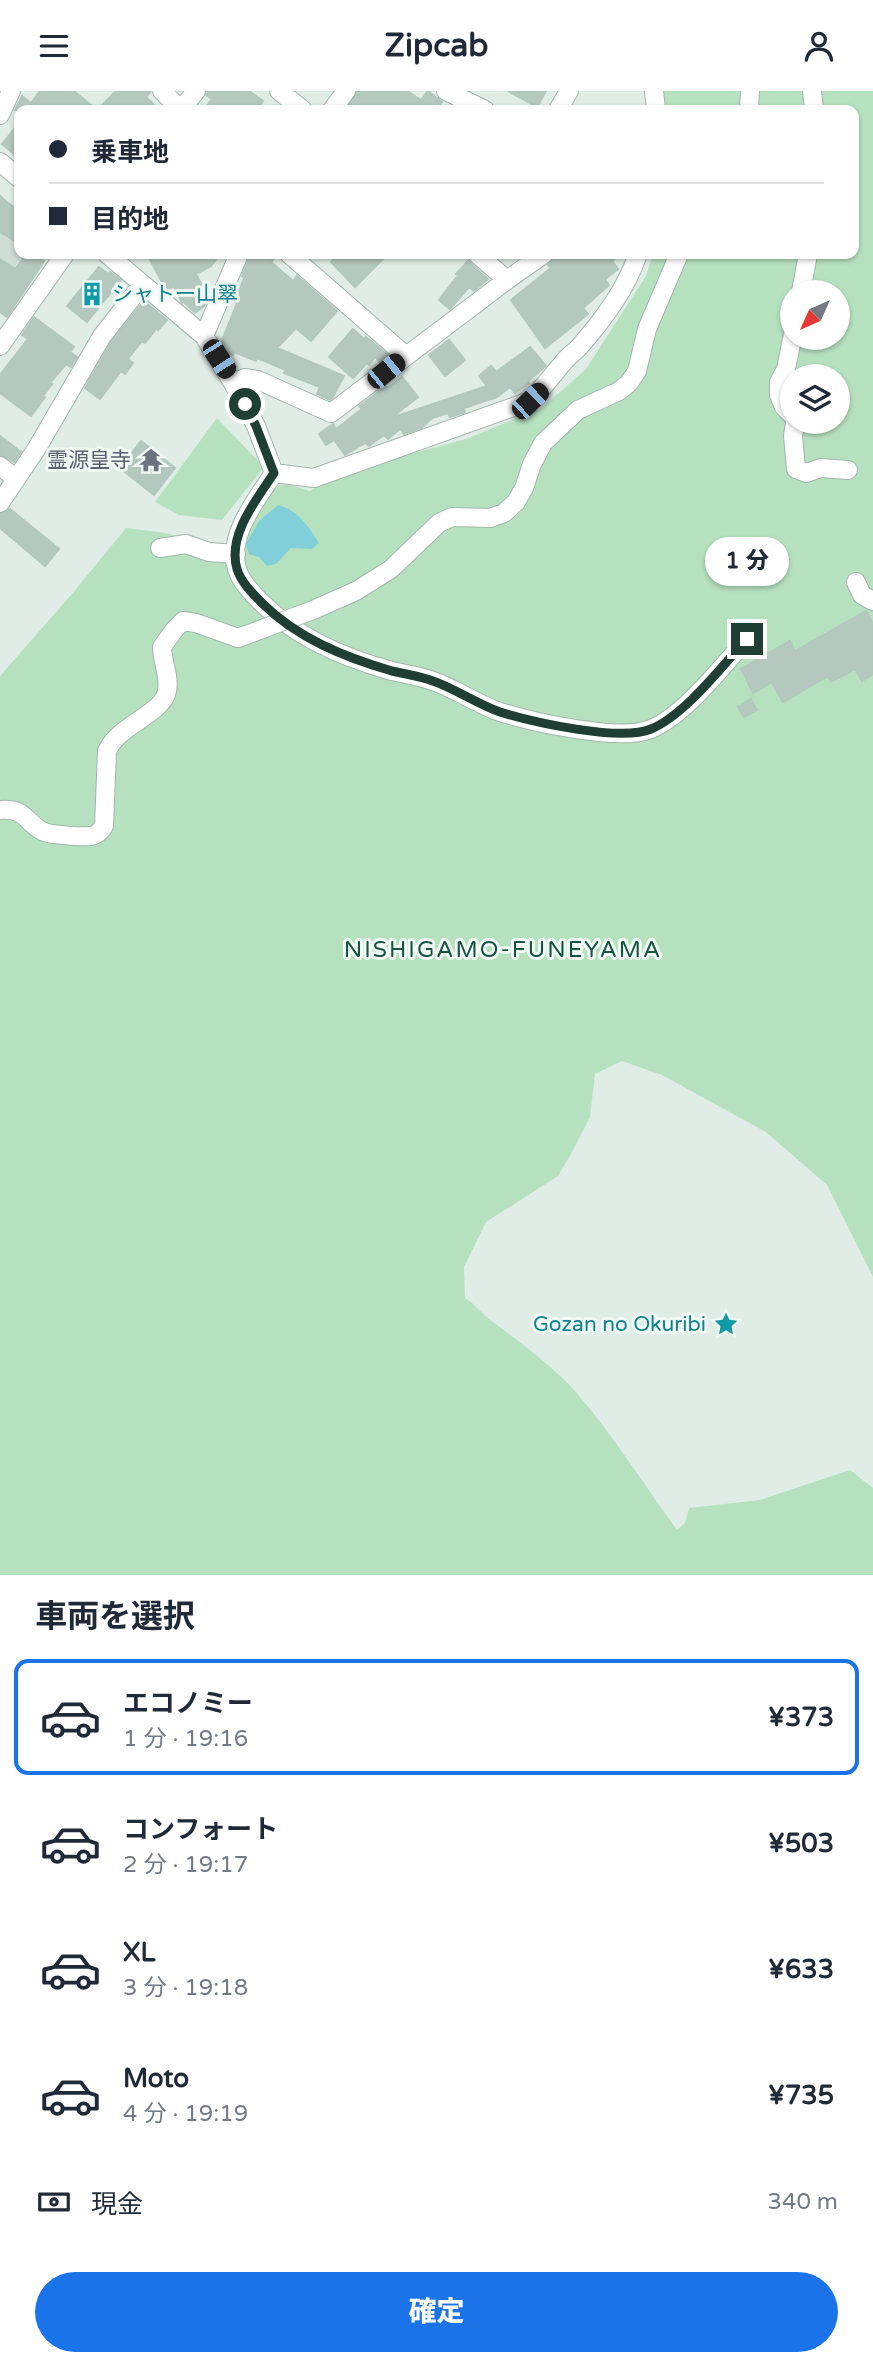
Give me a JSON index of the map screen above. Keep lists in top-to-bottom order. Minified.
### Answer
{"districts":["NISHIGAMO-FUNEYAMA"],"places":{"building":["シャトー山翠"],"temple":["霊源皇寺"],"place":["Gozan no Okuribi"]},"north":"bottom left","page":{"header":"Zipcab","banner":["乗車地","目的地"],"bubble":"1 分","heading":"車両を選択","list":[{"name":"エコノミー","note":"1 分 · 19:16","value":"¥373"},{"name":"コンフォート","note":"2 分 · 19:17","value":"¥503"},{"name":"XL","note":"3 分 · 19:18","value":"¥633"},{"name":"Moto","note":"4 分 · 19:19","value":"¥735"}],"pay":["現金","340 m"],"buttons":"確定"}}
